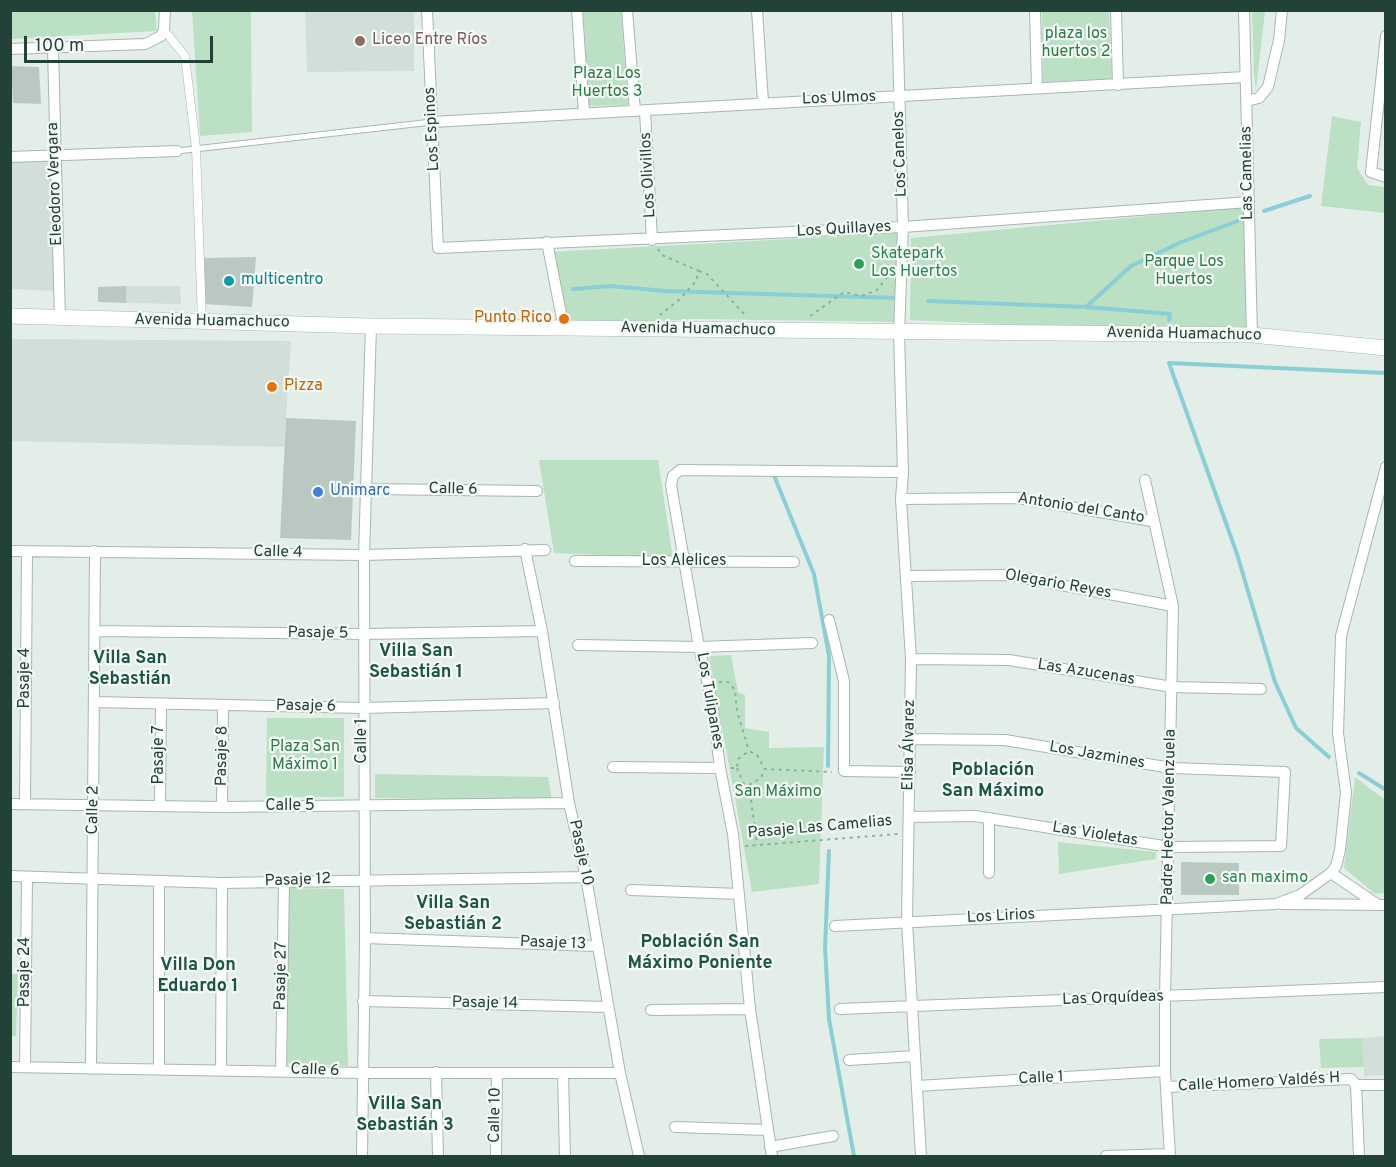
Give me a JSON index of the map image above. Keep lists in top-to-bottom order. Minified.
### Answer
{"streets":{"main road":["Avenida Huamachuco"],"street":["Los Ulmos","Los Espinos","Los Canelos","Las Camelias","Los Olivillos","Eleodoro Vergara","Los Quillayes","Calle 6","Antonio del Canto","Calle 4","Los Alelices","Olegario Reyes","Pasaje 5","Las Azucenas","Pasaje 4","Los Tulipanes","Pasaje 6","Calle 1","Elisa Álvarez","Pasaje 7","Pasaje 8","Los Jazmines","Calle 5","Calle 2","Padre Hector Valenzuela","Las Violetas","Pasaje 10","Pasaje 12","Los Lirios","Pasaje 13","Pasaje 24","Pasaje 27","Las Orquídeas","Pasaje 14","Calle Homero Valdés H","Calle 10"],"path":["Pasaje Las Camelias"]},"crossings":[["Los Ulmos","Los Espinos"],["Los Ulmos","Los Canelos"],["Los Ulmos","Las Camelias"],["Los Ulmos","Los Olivillos"],["Los Espinos","Los Quillayes"],["Los Canelos","Los Quillayes"],["Los Canelos","Avenida Huamachuco"],["Los Canelos","Elisa Álvarez"],["Las Camelias","Los Quillayes"],["Las Camelias","Avenida Huamachuco"],["Los Olivillos","Los Quillayes"],["Eleodoro Vergara","Avenida Huamachuco"],["Avenida Huamachuco","Calle 1"],["Avenida Huamachuco","Elisa Álvarez"],["Calle 6","Calle 1"],["Calle 6","Calle 2"],["Calle 6","Pasaje 10"],["Calle 6","Pasaje 24"],["Calle 6","Pasaje 27"],["Calle 6","Calle 10"],["Antonio del Canto","Elisa Álvarez"],["Antonio del Canto","Padre Hector Valenzuela"],["Calle 4","Pasaje 4"],["Calle 4","Calle 1"],["Calle 4","Calle 2"],["Calle 4","Pasaje 10"],["Los Alelices","Los Tulipanes"],["Olegario Reyes","Elisa Álvarez"],["Olegario Reyes","Padre Hector Valenzuela"],["Pasaje 5","Calle 1"],["Pasaje 5","Calle 2"],["Pasaje 5","Pasaje 10"],["Las Azucenas","Elisa Álvarez"],["Las Azucenas","Padre Hector Valenzuela"],["Pasaje 4","Calle 5"],["Los Tulipanes","Elisa Álvarez"],["Los Tulipanes","Pasaje Las Camelias"],["Pasaje 6","Calle 1"],["Pasaje 6","Pasaje 7"],["Pasaje 6","Pasaje 8"],["Pasaje 6","Calle 2"],["Pasaje 6","Pasaje 10"],["Calle 1","Elisa Álvarez"],["Calle 1","Calle 5"],["Calle 1","Padre Hector Valenzuela"],["Calle 1","Pasaje 12"],["Calle 1","Pasaje 13"],["Calle 1","Pasaje 14"],["Elisa Álvarez","Los Jazmines"],["Elisa Álvarez","Pasaje Las Camelias"],["Elisa Álvarez","Las Violetas"],["Elisa Álvarez","Los Lirios"],["Elisa Álvarez","Las Orquídeas"],["Pasaje 7","Calle 5"],["Pasaje 8","Calle 5"],["Los Jazmines","Padre Hector Valenzuela"],["Los Jazmines","Las Violetas"],["Calle 5","Calle 2"],["Calle 5","Pasaje 10"],["Calle 2","Pasaje 12"],["Padre Hector Valenzuela","Las Violetas"],["Padre Hector Valenzuela","Los Lirios"],["Padre Hector Valenzuela","Las Orquídeas"],["Padre Hector Valenzuela","Calle Homero Valdés H"],["Pasaje 10","Pasaje 12"],["Pasaje 10","Pasaje 13"],["Pasaje 10","Pasaje 14"],["Pasaje 12","Pasaje 24"],["Pasaje 12","Pasaje 27"]],"districts":["Villa San Sebastián 1","Villa San Sebastián","Población San Máximo","Villa San Sebastián 2","Población San Máximo Poniente","Villa Don Eduardo 1","Villa San Sebastián 3"],"parks":["plaza los huertos 2","Plaza Los Huertos 3","Parque Los Huertos","Plaza San Máximo 1","San Máximo"],"places":["Liceo Entre Ríos","Skatepark Los Huertos","multicentro","Punto Rico","Pizza","Unimarc","san maximo"],"scale_bar":"100 m"}
